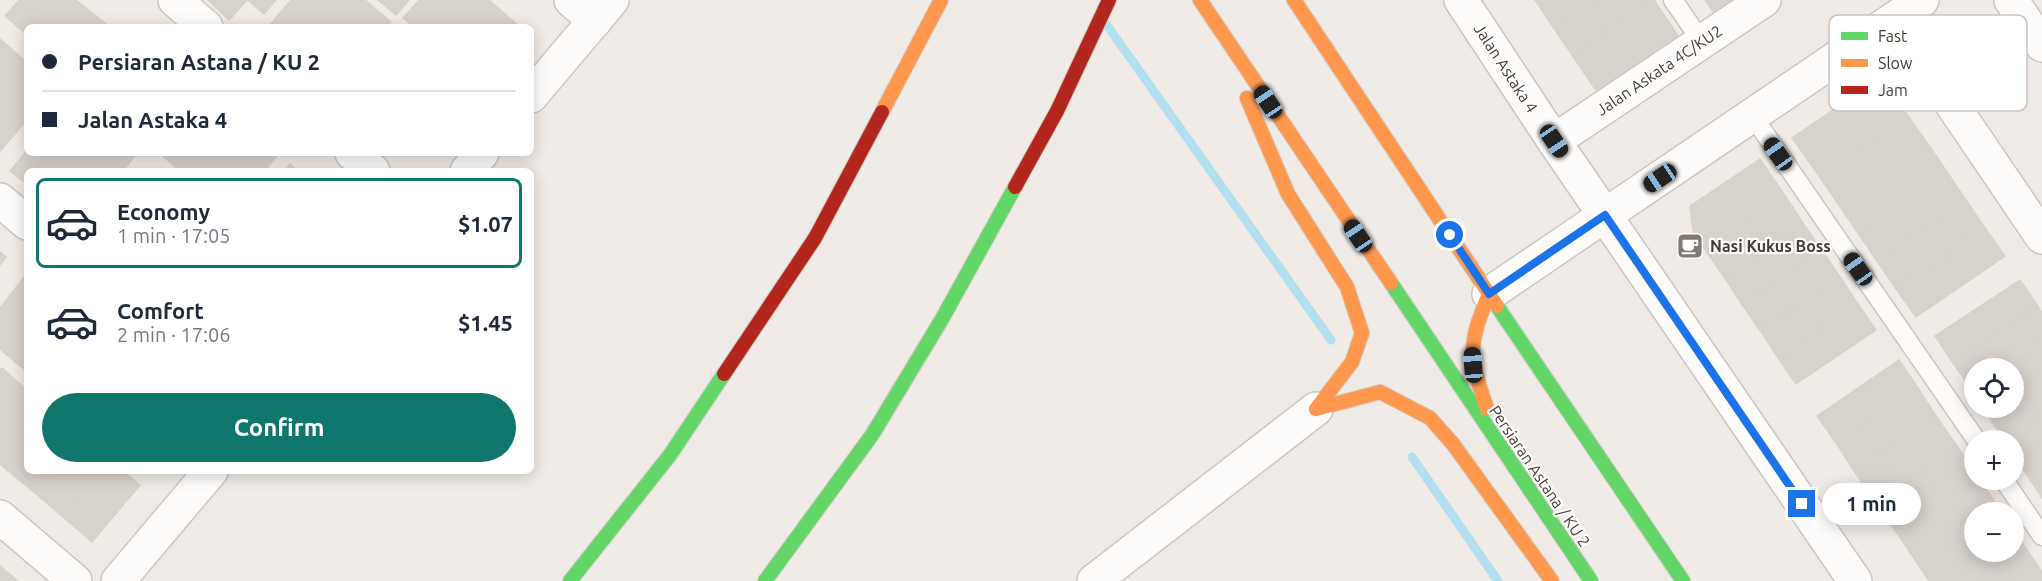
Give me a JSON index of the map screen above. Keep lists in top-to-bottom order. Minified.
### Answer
{"streets":{"main road":["Persiaran Astana / KU 2"],"street":["Jalan Astaka 4","Jalan Askata 4C/KU2"]},"crossings":[["Jalan Astaka 4","Jalan Askata 4C/KU2"]],"places":{"cafe":["Nasi Kukus Boss"]},"legend":["Fast","Slow","Jam"],"page":{"banner":["Persiaran Astana / KU 2","Jalan Astaka 4"],"list":[{"name":"Economy","note":"1 min · 17:05","value":"$1.07"},{"name":"Comfort","note":"2 min · 17:06","value":"$1.45"}],"map_buttons":["+","−"],"buttons":"Confirm","bubble":"1 min"}}
